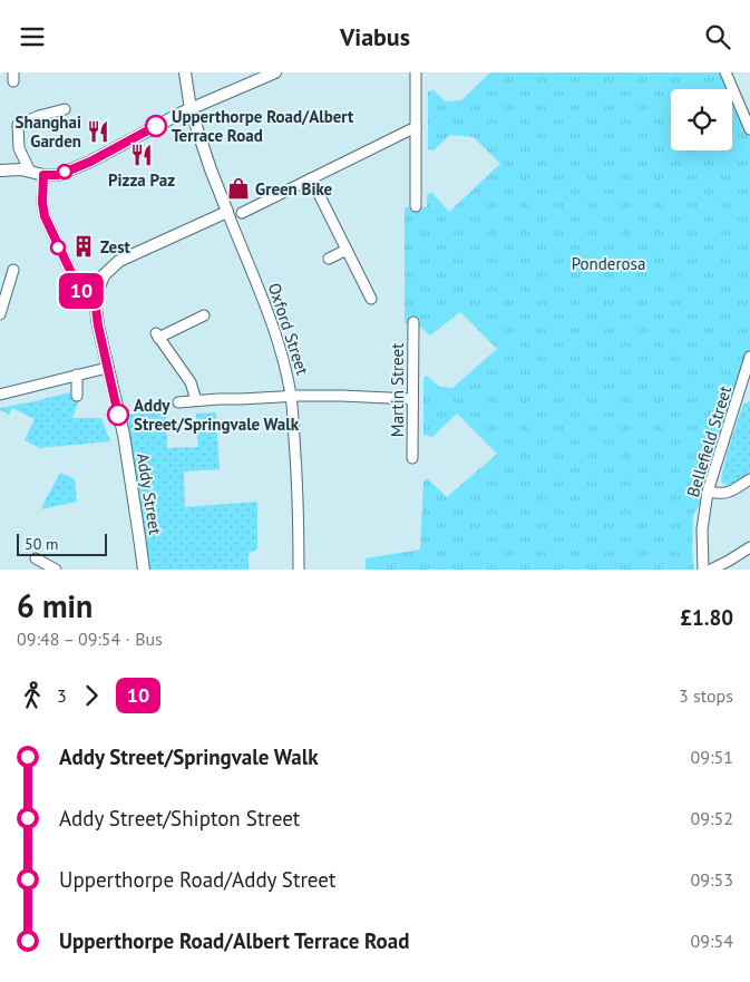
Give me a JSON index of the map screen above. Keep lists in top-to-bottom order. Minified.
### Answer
{"streets":{"street":["Oxford Street","Martin Street","Bellefield Street","Addy Street"]},"parks":["Ponderosa"],"places":{"other":["Upperthorpe Road/Albert Terrace Road","Addy Street/Springvale Walk"],"restaurant":["Shanghai Garden","Pizza Paz"],"shop":["Green Bike"],"building":["Zest"]},"lines":["bus line 10"],"scale_bar":"50 m","page":{"header":"Viabus","on_map":"10","scale":"50 m","heading":["6 min","09:48 – 09:54 · Bus","£1.80"],"legs":["3","10","3 stops"],"list":[{"name":"Addy Street/Springvale Walk","value":"09:51"},{"name":"Addy Street/Shipton Street","value":"09:52"},{"name":"Upperthorpe Road/Addy Street","value":"09:53"},{"name":"Upperthorpe Road/Albert Terrace Road","value":"09:54"}]}}
